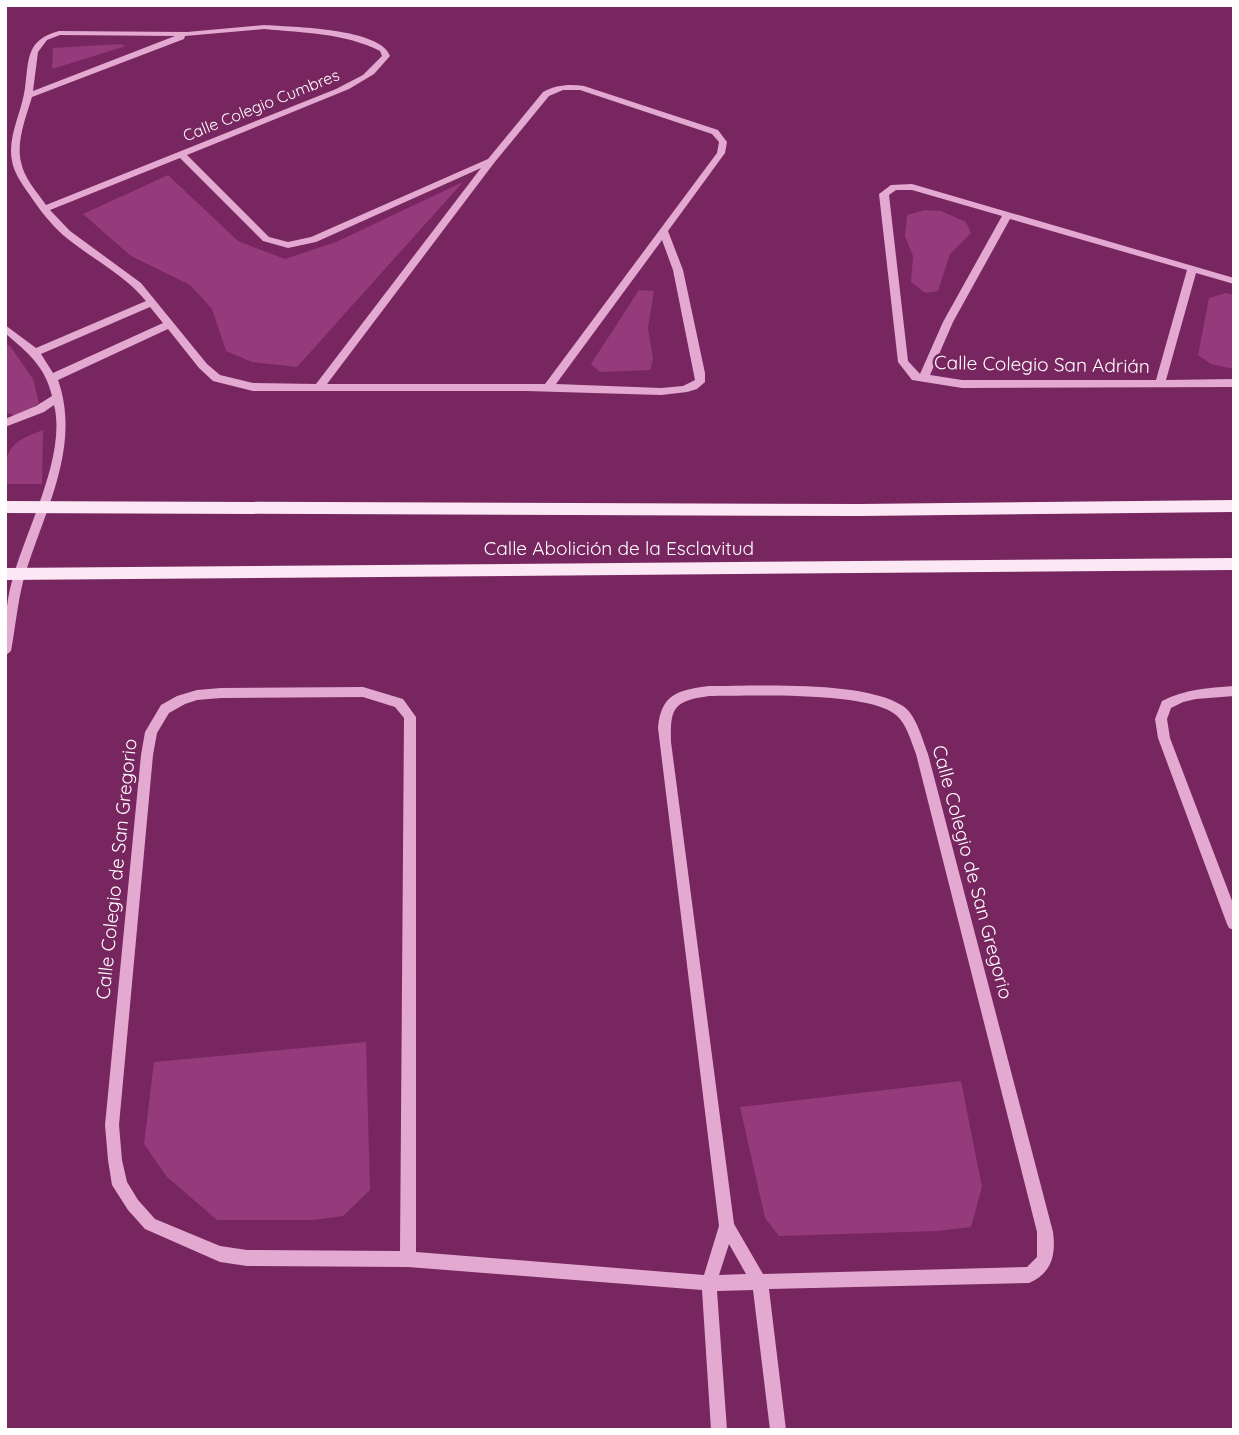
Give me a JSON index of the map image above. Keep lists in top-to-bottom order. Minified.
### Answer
{"streets":{"main road":["Calle Abolición de la Esclavitud"],"street":["Calle Colegio Cumbres","Calle Colegio San Adrián","Calle Colegio de San Gregorio"]}}
